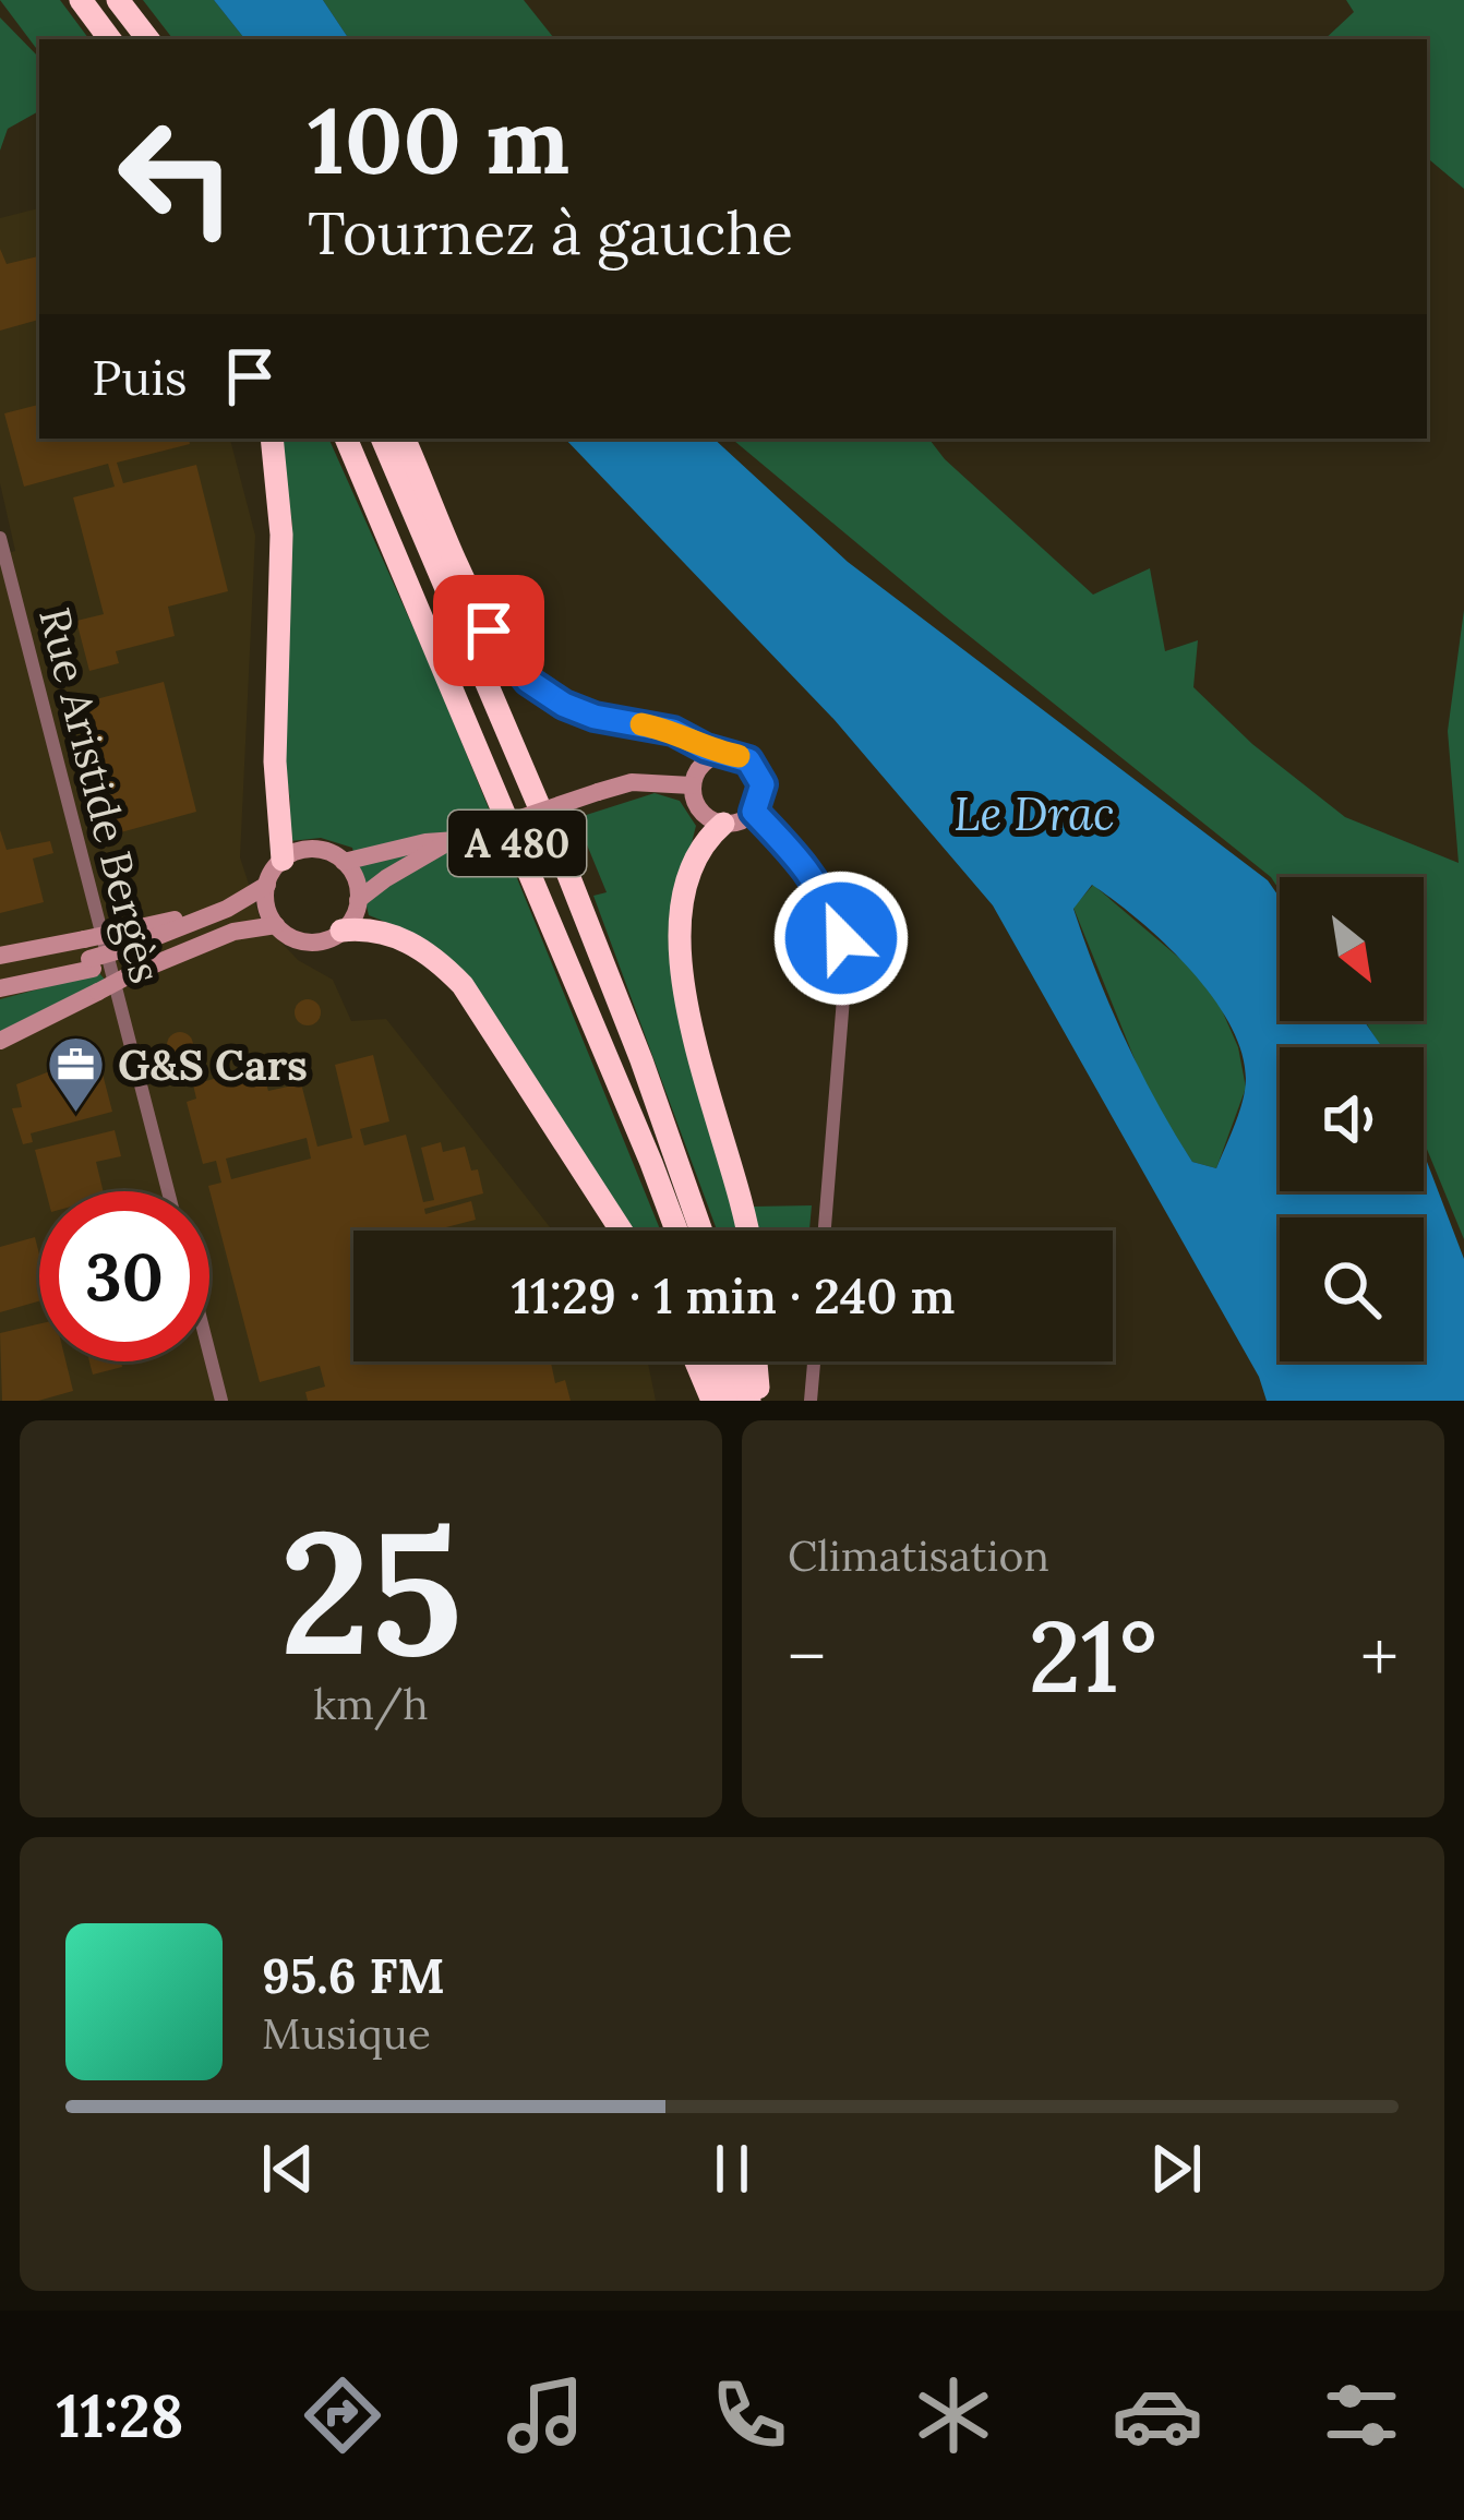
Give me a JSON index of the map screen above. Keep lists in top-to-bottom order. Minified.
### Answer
{"streets":{"highway":["A 480"],"street":["Rue Aristide Bergès"]},"water":["Le Drac"],"places":{"office":["G&S Cars"]},"north":"bottom right","page":{"turn":["100 m","Tournez à gauche"],"then":"Puis","limit":"30","trip":"11:29 · 1 min · 240 m","tile":[["25","km/h"],"Climatisation"],"heat":["−","21°","+"],"song":["95.6 FM","Musique"],"tabs":"11:28"}}
